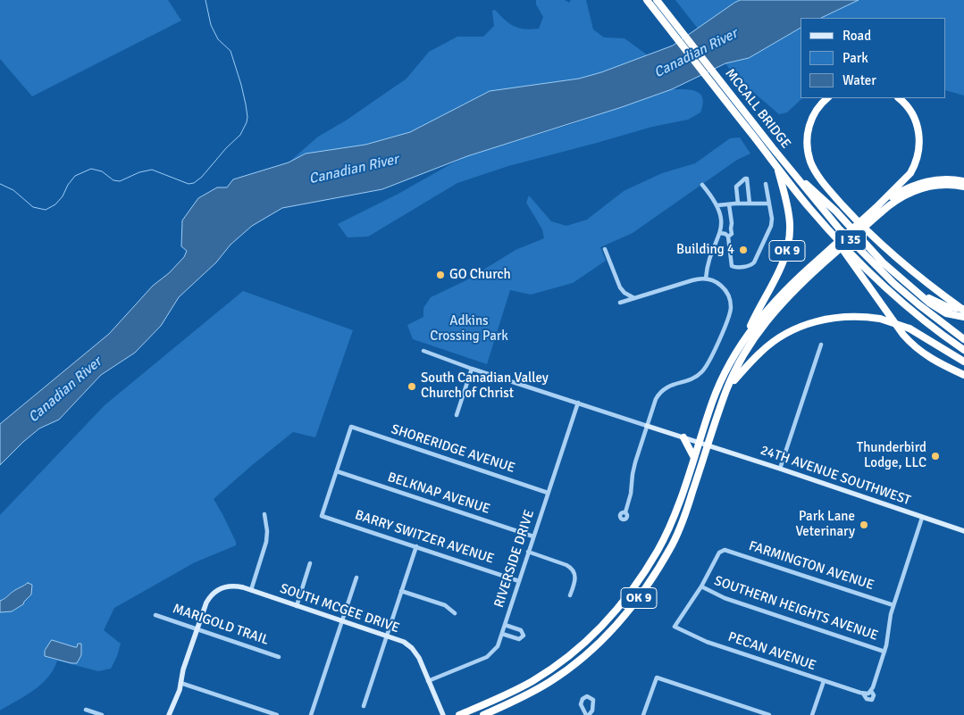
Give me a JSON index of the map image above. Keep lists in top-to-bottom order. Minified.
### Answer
{"streets":{"highway":["MCCALL BRIDGE","I 35","OK 9"],"street":["SHORERIDGE AVENUE","24TH AVENUE SOUTHWEST","BELKNAP AVENUE","BARRY SWITZER AVENUE","RIVERSIDE DRIVE","FARMINGTON AVENUE","SOUTH MCGEE DRIVE","SOUTHERN HEIGHTS AVENUE","MARIGOLD TRAIL","PECAN AVENUE"]},"crossings":[["MCCALL BRIDGE","I 35"],["MCCALL BRIDGE","OK 9"],["I 35","OK 9"],["OK 9","24TH AVENUE SOUTHWEST"],["SHORERIDGE AVENUE","BELKNAP AVENUE"],["SHORERIDGE AVENUE","BARRY SWITZER AVENUE"],["SHORERIDGE AVENUE","RIVERSIDE DRIVE"],["BELKNAP AVENUE","BARRY SWITZER AVENUE"],["BELKNAP AVENUE","RIVERSIDE DRIVE"],["BARRY SWITZER AVENUE","RIVERSIDE DRIVE"],["RIVERSIDE DRIVE","SOUTH MCGEE DRIVE"],["FARMINGTON AVENUE","SOUTHERN HEIGHTS AVENUE"],["FARMINGTON AVENUE","PECAN AVENUE"],["SOUTH MCGEE DRIVE","MARIGOLD TRAIL"],["SOUTHERN HEIGHTS AVENUE","PECAN AVENUE"]],"water":["Canadian River"],"parks":["Adkins Crossing Park"],"places":["Building 4","GO Church","South Canadian Valley Church of Christ","Thunderbird Lodge, LLC","Park Lane Veterinary"],"legend":["Road","Park","Water"]}
